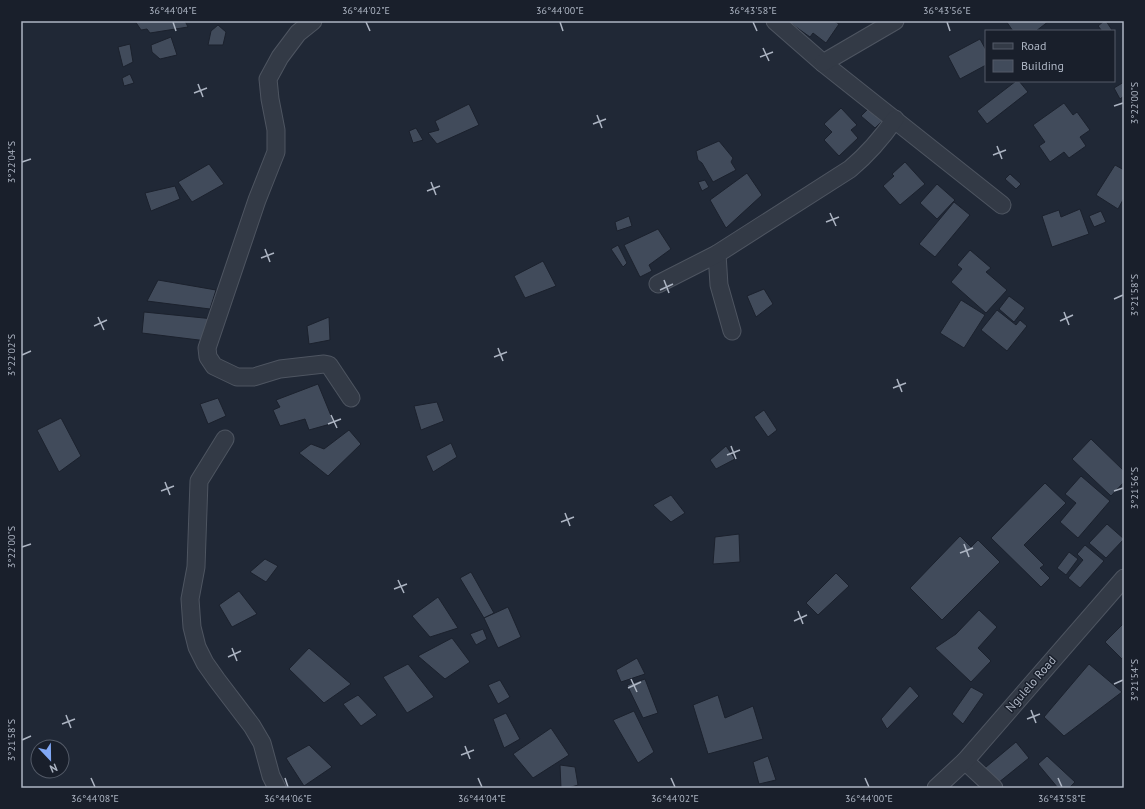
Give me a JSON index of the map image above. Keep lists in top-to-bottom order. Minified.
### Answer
{"streets":{"street":["Ngulelo Road"]},"legend":["Road","Building"],"north":"bottom","coordinates":["36°44'04\"E","36°44'02\"E","36°44'00\"E","36°43'58\"E","36°43'56\"E","3°22'00\"S","3°22'04\"S","3°21'58\"S","3°22'02\"S","3°21'56\"S","3°21'54\"S","36°44'08\"E","36°44'06\"E"]}
